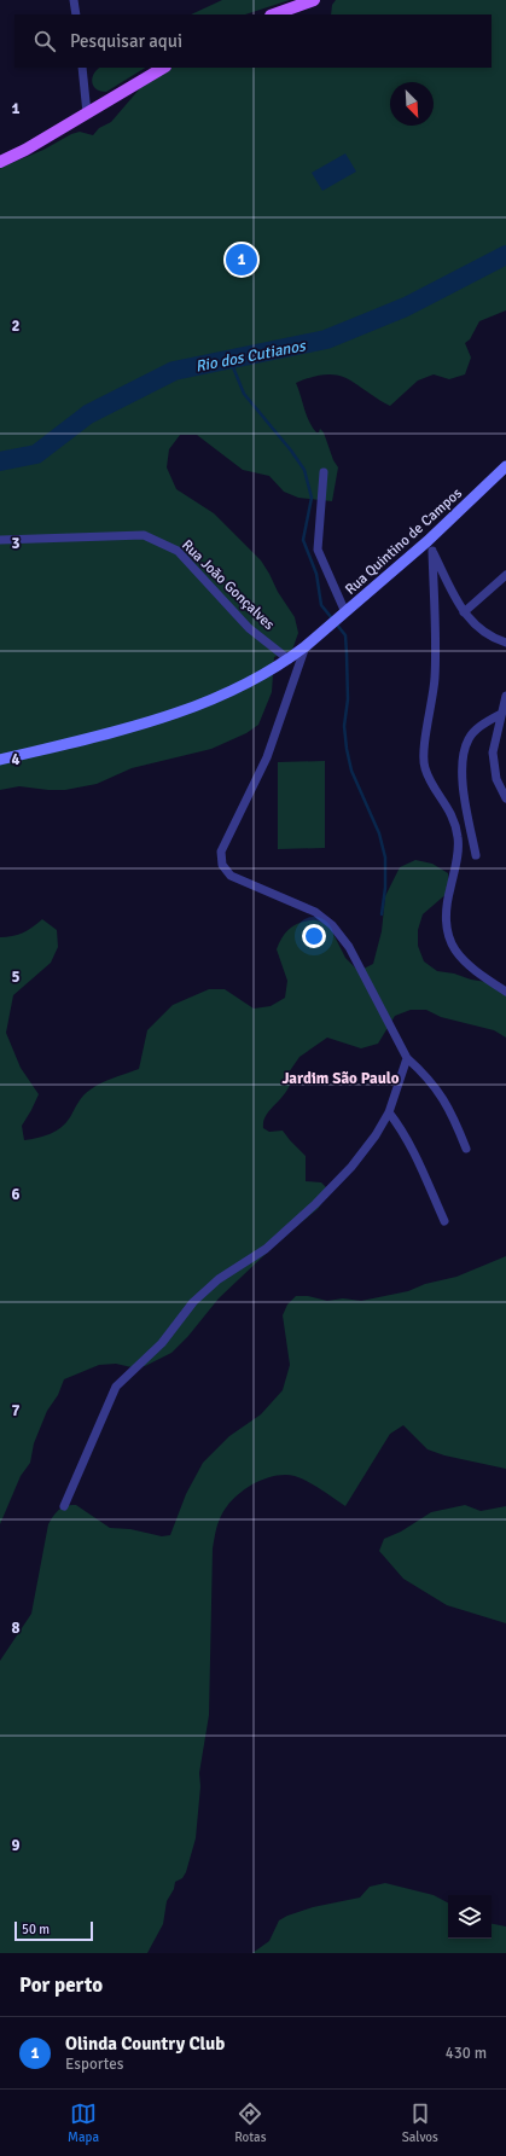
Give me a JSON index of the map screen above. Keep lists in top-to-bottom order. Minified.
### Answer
{"streets":{"main road":["Rua Quintino de Campos"],"street":["Rua João Gonçalves"]},"crossings":[["Rua Quintino de Campos","Rua João Gonçalves"]],"districts":["Jardim São Paulo"],"water":["Rio dos Cutianos"],"scale_bar":"50 m","north":"bottom right","page":{"search":"Pesquisar aqui","pins":"1","scale":"50 m","heading":"Por perto","list":[{"mark":"1","name":"Olinda Country Club","note":"Esportes","value":"430 m"}],"nav":["Mapa","Rotas","Salvos"]},"grid":{"rows":["1","2","3","4","5","6","7","8","9"]}}
